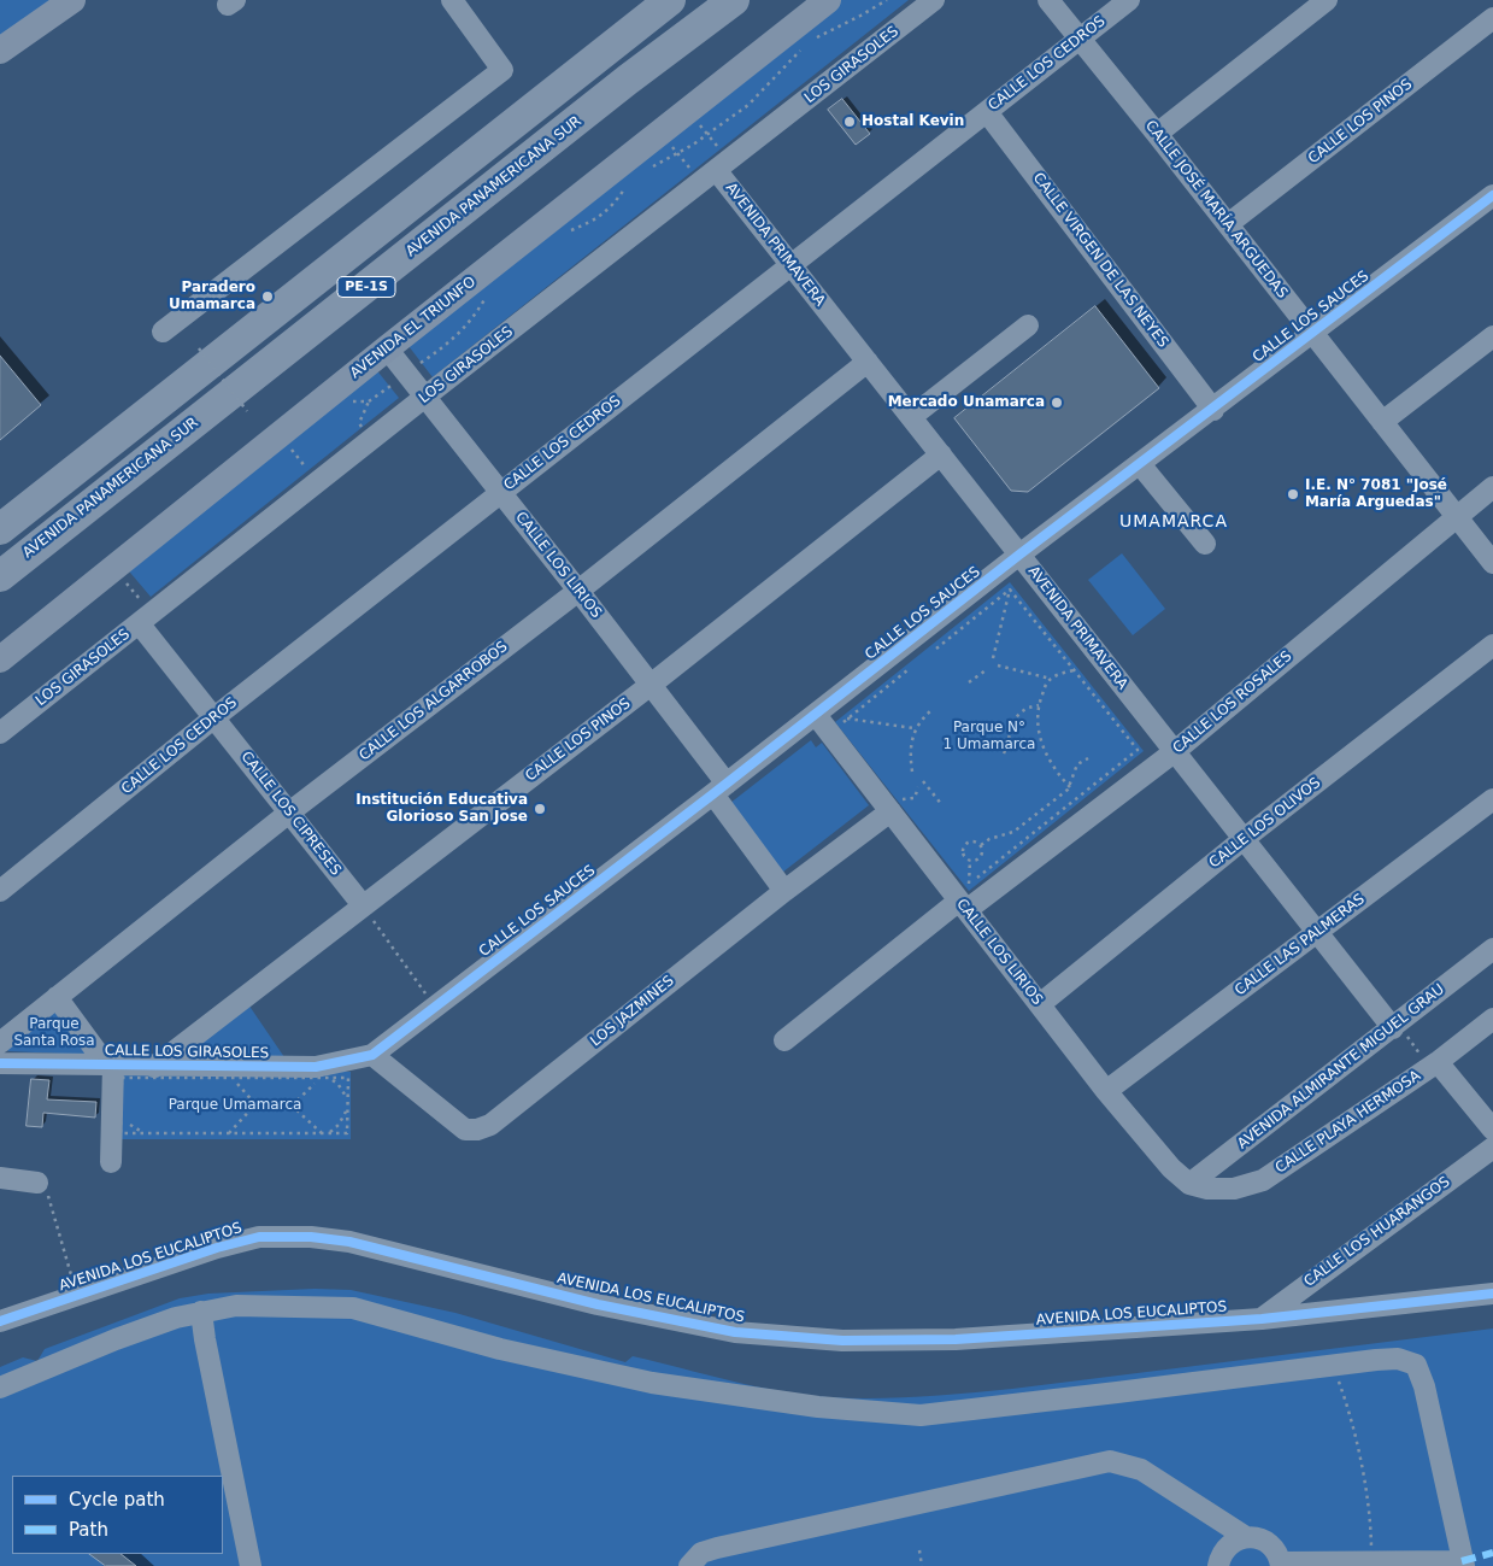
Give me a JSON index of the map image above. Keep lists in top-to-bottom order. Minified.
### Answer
{"streets":{"highway":["AVENIDA PANAMERICANA SUR","PE-1S"],"main road":["AVENIDA EL TRIUNFO"],"street":["CALLE LOS CEDROS","LOS GIRASOLES","CALLE LOS PINOS","CALLE JOSÉ MARÍA ARGUEDAS","AVENIDA PRIMAVERA","CALLE VIRGEN DE LAS NEYES","CALLE LOS SAUCES","CALLE LOS LIRIOS","CALLE LOS ALGARROBOS","CALLE LOS ROSALES","CALLE LOS CIPRESES","CALLE LOS OLIVOS","CALLE LAS PALMERAS","LOS JAZMINES","CALLE LOS GIRASOLES","AVENIDA ALMIRANTE MIGUEL GRAU","CALLE PLAYA HERMOSA","CALLE LOS HUARANGOS","AVENIDA LOS EUCALIPTOS"]},"crossings":[["CALLE LOS CEDROS","CALLE JOSÉ MARÍA ARGUEDAS"],["CALLE LOS CEDROS","AVENIDA PRIMAVERA"],["CALLE LOS CEDROS","CALLE VIRGEN DE LAS NEYES"],["CALLE LOS CEDROS","CALLE LOS LIRIOS"],["CALLE LOS CEDROS","CALLE LOS CIPRESES"],["LOS GIRASOLES","AVENIDA PRIMAVERA"],["LOS GIRASOLES","CALLE LOS LIRIOS"],["LOS GIRASOLES","CALLE LOS CIPRESES"],["CALLE LOS PINOS","CALLE JOSÉ MARÍA ARGUEDAS"],["CALLE LOS PINOS","AVENIDA PRIMAVERA"],["CALLE LOS PINOS","CALLE LOS LIRIOS"],["CALLE LOS PINOS","CALLE LOS CIPRESES"],["CALLE LOS PINOS","CALLE LOS GIRASOLES"],["CALLE JOSÉ MARÍA ARGUEDAS","CALLE LOS SAUCES"],["CALLE JOSÉ MARÍA ARGUEDAS","CALLE LOS ROSALES"],["AVENIDA PRIMAVERA","CALLE LOS SAUCES"],["AVENIDA PRIMAVERA","CALLE LOS ALGARROBOS"],["AVENIDA PRIMAVERA","CALLE LOS ROSALES"],["AVENIDA PRIMAVERA","CALLE LOS OLIVOS"],["AVENIDA PRIMAVERA","CALLE LAS PALMERAS"],["AVENIDA PRIMAVERA","AVENIDA ALMIRANTE MIGUEL GRAU"],["CALLE VIRGEN DE LAS NEYES","CALLE LOS SAUCES"],["CALLE LOS SAUCES","CALLE LOS LIRIOS"],["CALLE LOS SAUCES","LOS JAZMINES"],["CALLE LOS SAUCES","CALLE LOS GIRASOLES"],["AVENIDA EL TRIUNFO","CALLE LOS LIRIOS"],["CALLE LOS LIRIOS","CALLE LOS ALGARROBOS"],["CALLE LOS LIRIOS","CALLE LOS ROSALES"],["CALLE LOS LIRIOS","CALLE LOS OLIVOS"],["CALLE LOS LIRIOS","CALLE LAS PALMERAS"],["CALLE LOS LIRIOS","LOS JAZMINES"],["CALLE LOS LIRIOS","AVENIDA ALMIRANTE MIGUEL GRAU"],["CALLE LOS LIRIOS","CALLE PLAYA HERMOSA"],["CALLE LOS ALGARROBOS","CALLE LOS CIPRESES"],["LOS JAZMINES","CALLE LOS GIRASOLES"],["AVENIDA ALMIRANTE MIGUEL GRAU","CALLE PLAYA HERMOSA"],["CALLE LOS HUARANGOS","AVENIDA LOS EUCALIPTOS"]],"districts":["UMAMARCA"],"parks":["Parque N° 1 Umamarca","Parque Santa Rosa","Parque Umamarca"],"places":["Hostal Kevin","Paradero Umamarca","Mercado Unamarca","I.E. N° 7081 \"José María Arguedas\"","Institución Educativa Glorioso San Jose"],"legend":["Cycle path","Path"]}
